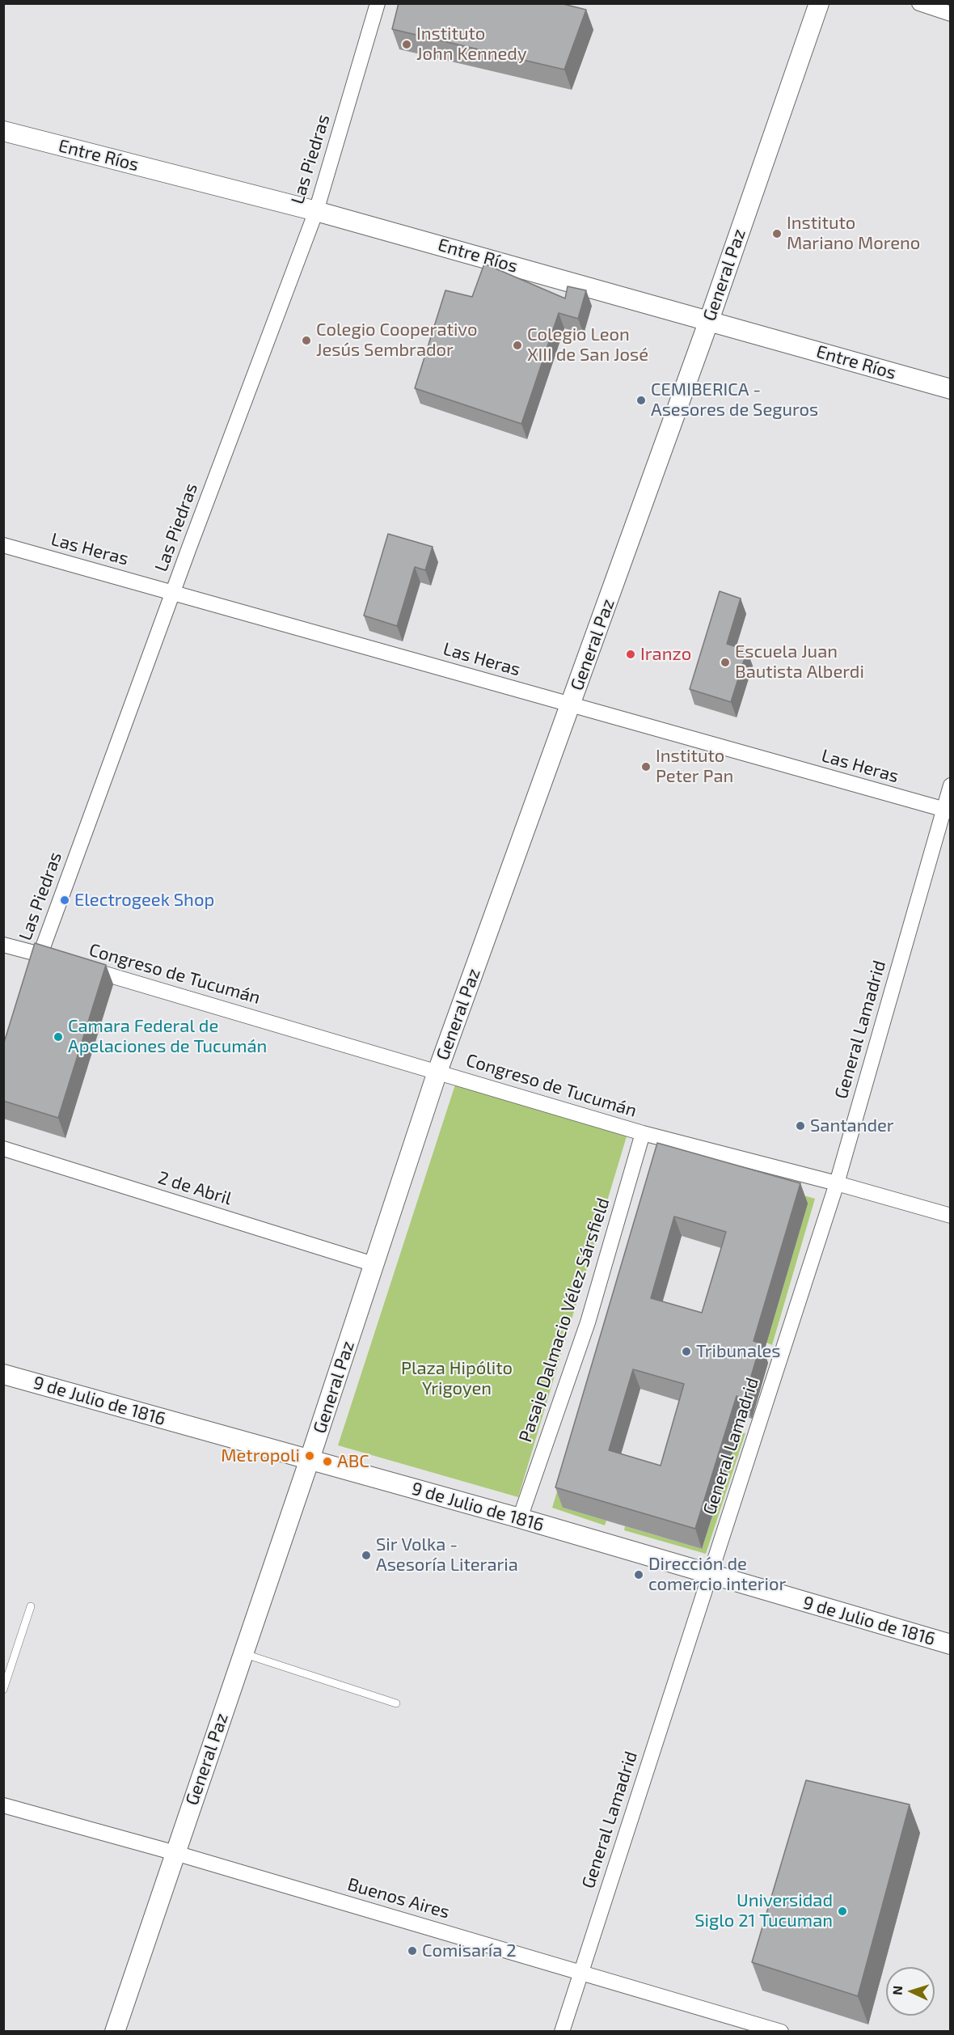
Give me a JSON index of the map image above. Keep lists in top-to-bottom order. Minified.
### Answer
{"streets":{"street":["Entre Ríos","Las Piedras","General Paz","Las Heras","Congreso de Tucumán","General Lamadrid","2 de Abril","Pasaje Dalmacio Vélez Sársfield","9 de Julio de 1816","Buenos Aires"]},"crossings":[["Entre Ríos","Las Piedras"],["Entre Ríos","General Paz"],["Las Piedras","Las Heras"],["General Paz","Las Heras"],["General Paz","Congreso de Tucumán"],["General Paz","2 de Abril"],["General Paz","9 de Julio de 1816"],["General Paz","Buenos Aires"],["Las Heras","General Lamadrid"],["Congreso de Tucumán","General Lamadrid"],["Congreso de Tucumán","Pasaje Dalmacio Vélez Sársfield"],["General Lamadrid","9 de Julio de 1816"],["General Lamadrid","Buenos Aires"],["Pasaje Dalmacio Vélez Sársfield","9 de Julio de 1816"]],"parks":["Plaza Hipólito Yrigoyen"],"places":["Instituto John Kennedy","Instituto Mariano Moreno","Colegio Cooperativo Jesús Sembrador","Colegio Leon XIII de San José","CEMIBERICA - Asesores de Seguros","Iranzo","Escuela Juan Bautista Alberdi","Instituto Peter Pan","Electrogeek Shop","Camara Federal de Apelaciones de Tucumán","Santander","Tribunales","Metropoli","ABC","Sir Volka - Asesoría Literaria","Dirección de comercio interior","Universidad Siglo 21 Tucuman","Comisaría 2"],"north":"left"}
